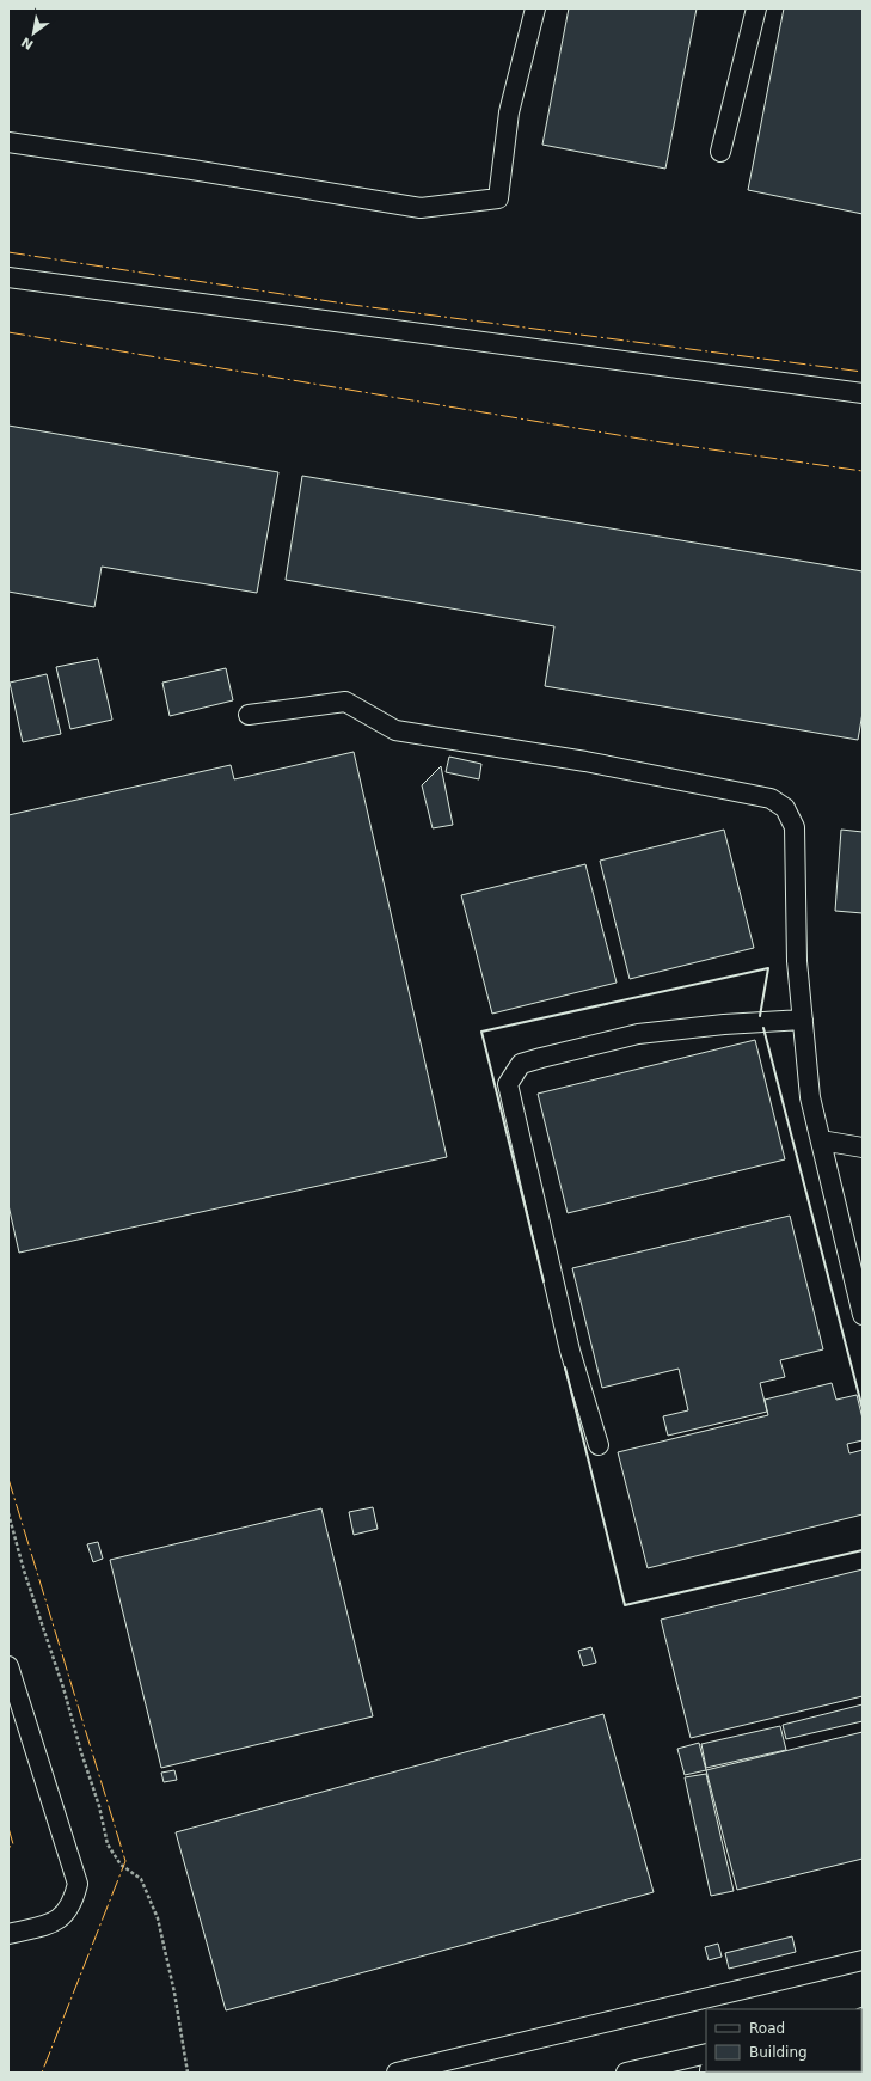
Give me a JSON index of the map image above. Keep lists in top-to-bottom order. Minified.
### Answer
{"legend":["Road","Building"],"north":"bottom left"}
